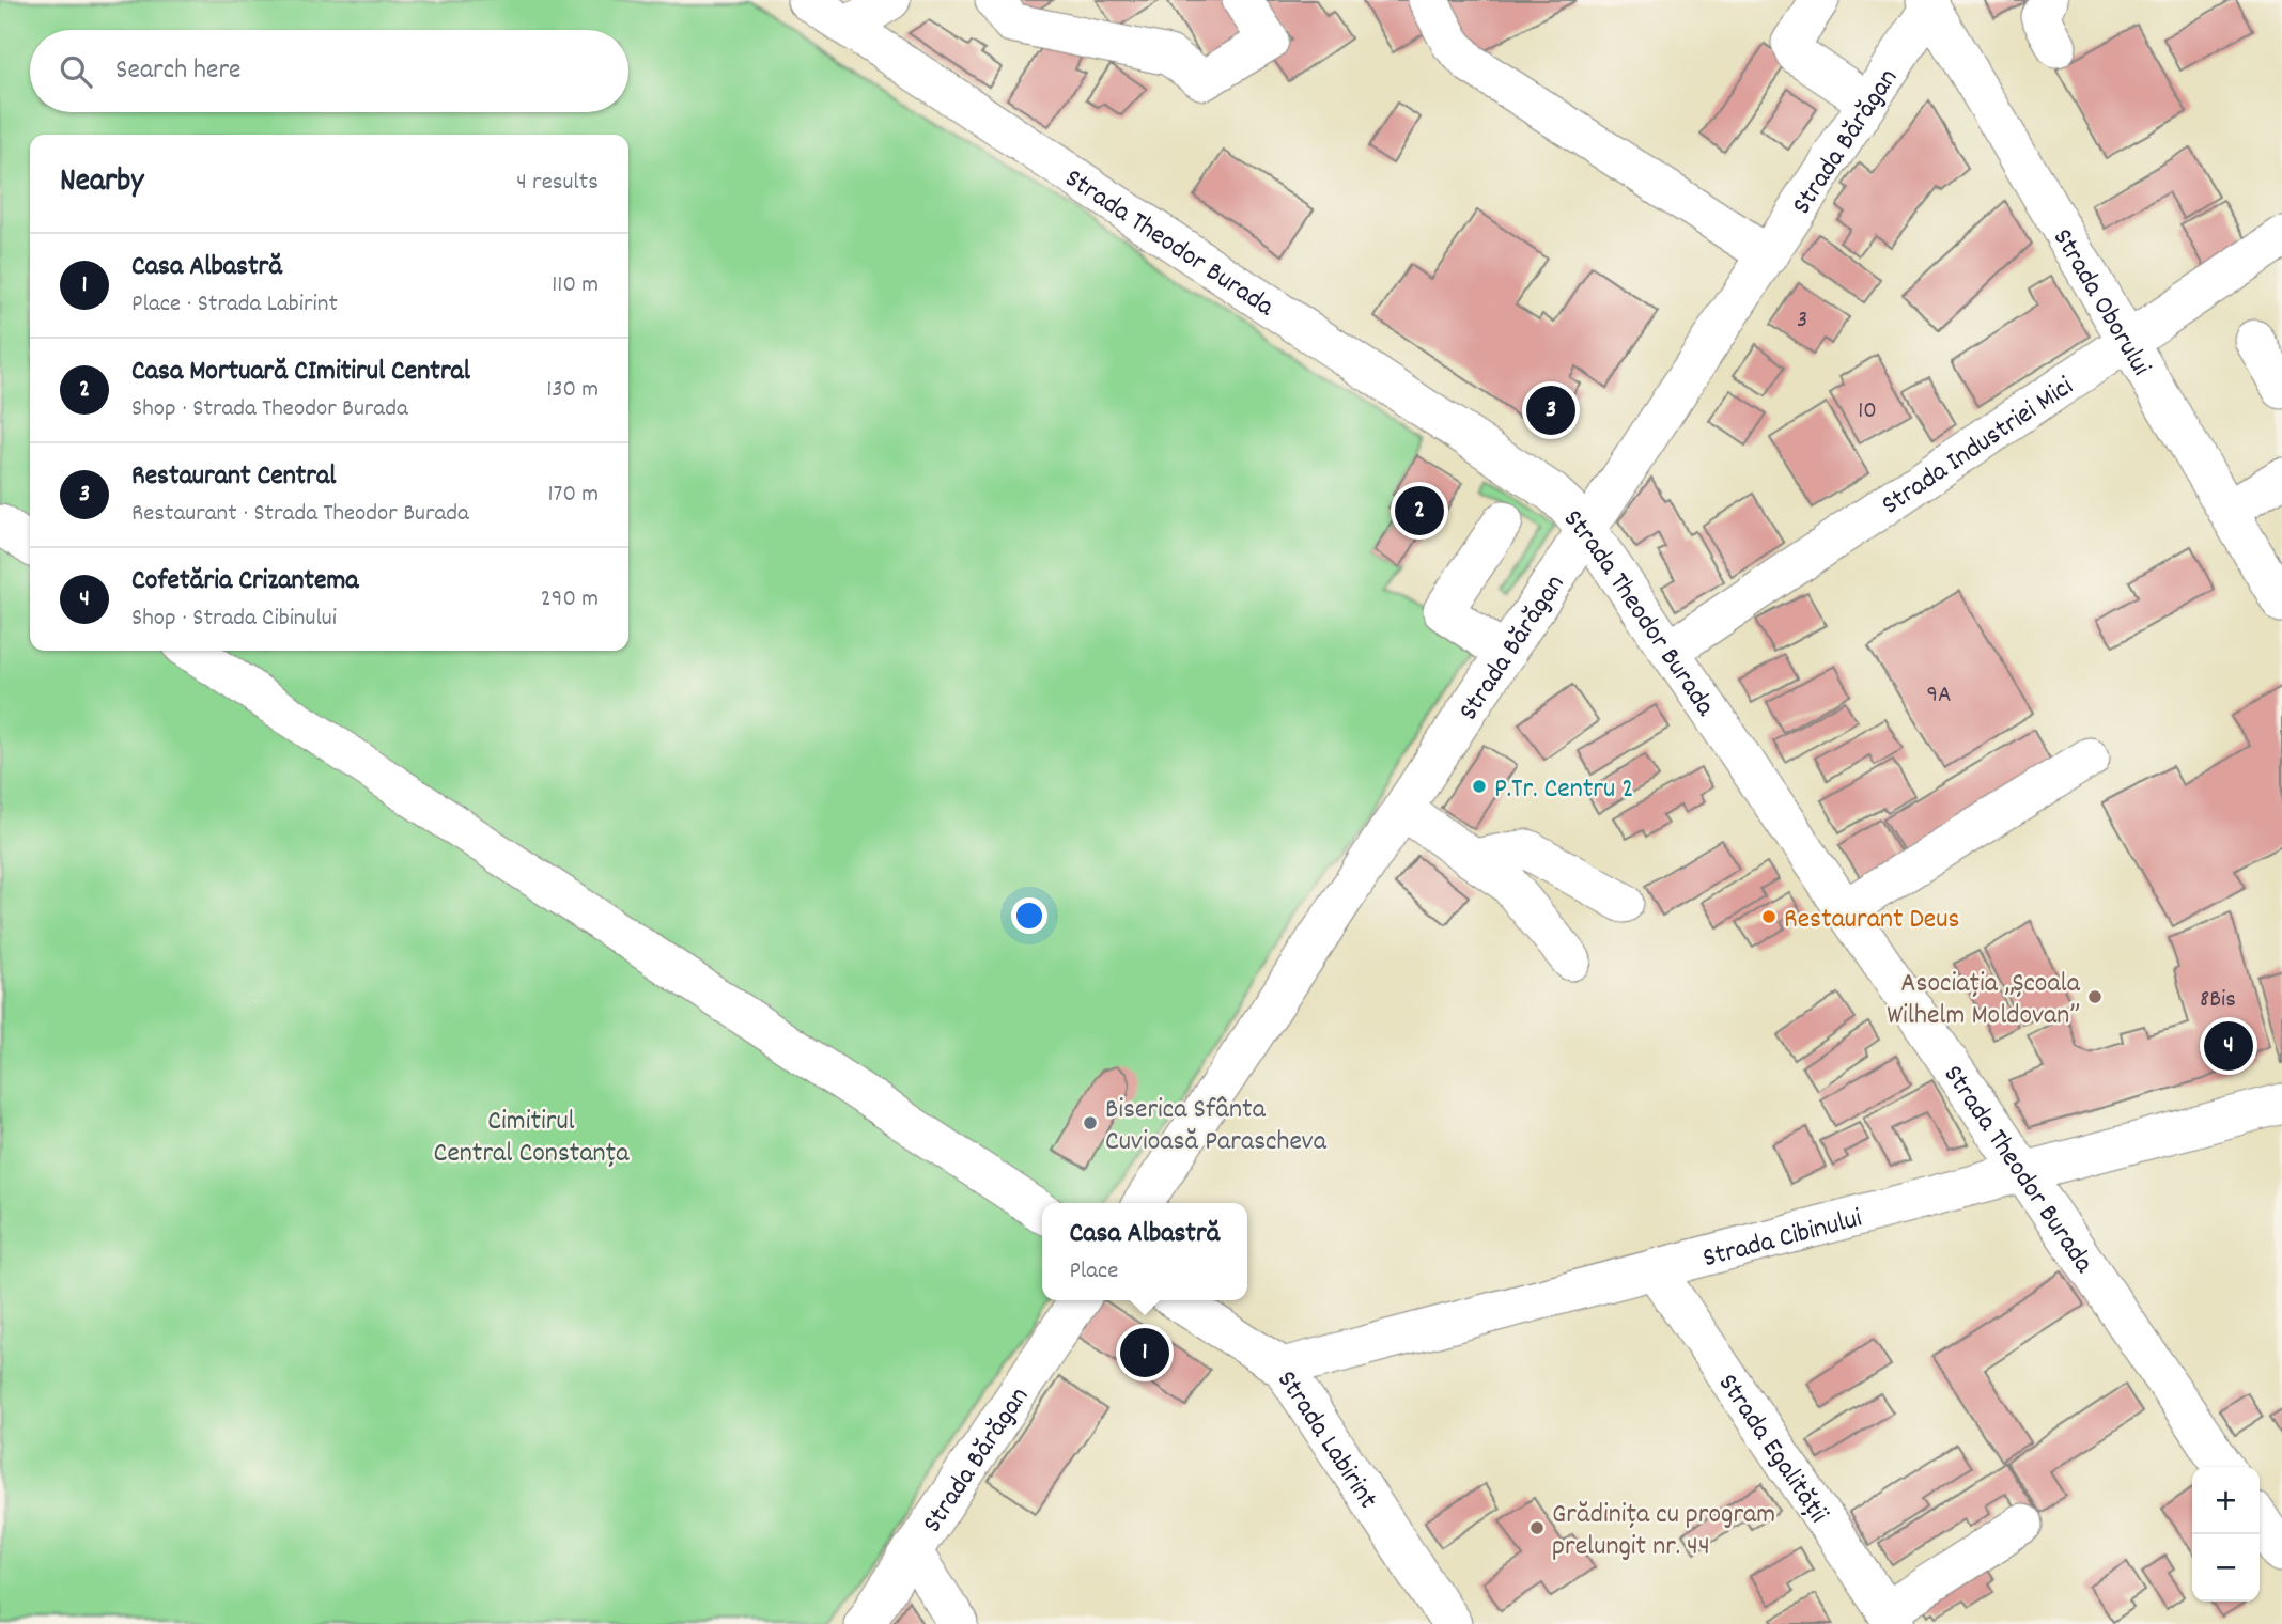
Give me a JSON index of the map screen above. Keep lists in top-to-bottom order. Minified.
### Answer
{"streets":{"street":["Strada Bărăgan","Strada Theodor Burada","Strada Oborului","Strada Industriei Mici","Strada Cibinului","Strada Labirint","Strada Egalității"]},"crossings":[["Strada Bărăgan","Strada Theodor Burada"],["Strada Bărăgan","Strada Oborului"],["Strada Theodor Burada","Strada Industriei Mici"],["Strada Theodor Burada","Strada Cibinului"],["Strada Oborului","Strada Industriei Mici"],["Strada Cibinului","Strada Labirint"],["Strada Cibinului","Strada Egalității"]],"parks":["Cimitirul Central Constanța"],"places":["P.Tr. Centru 2","Restaurant Deus","Asociația „Școala Wilhelm Moldovan”","Biserica Sfânta Cuvioasă Parascheva","Grădinița cu program prelungit nr. 44"],"house_numbers":["3","10","9A","8Bis"],"page":{"search":"Search here","heading":["Nearby","4 results"],"list":[{"mark":"1","name":"Casa Albastră","note":"Place · Strada Labirint","value":"110 m"},{"mark":"2","name":"Casa Mortuară CImitirul Central","note":"Shop · Strada Theodor Burada","value":"130 m"},{"mark":"3","name":"Restaurant Central","note":"Restaurant · Strada Theodor Burada","value":"170 m"},{"mark":"4","name":"Cofetăria Crizantema","note":"Shop · Strada Cibinului","value":"290 m"}],"pins":["3","2","4","1"],"popup":["Casa Albastră","Place"],"map_buttons":["+","−"]}}
